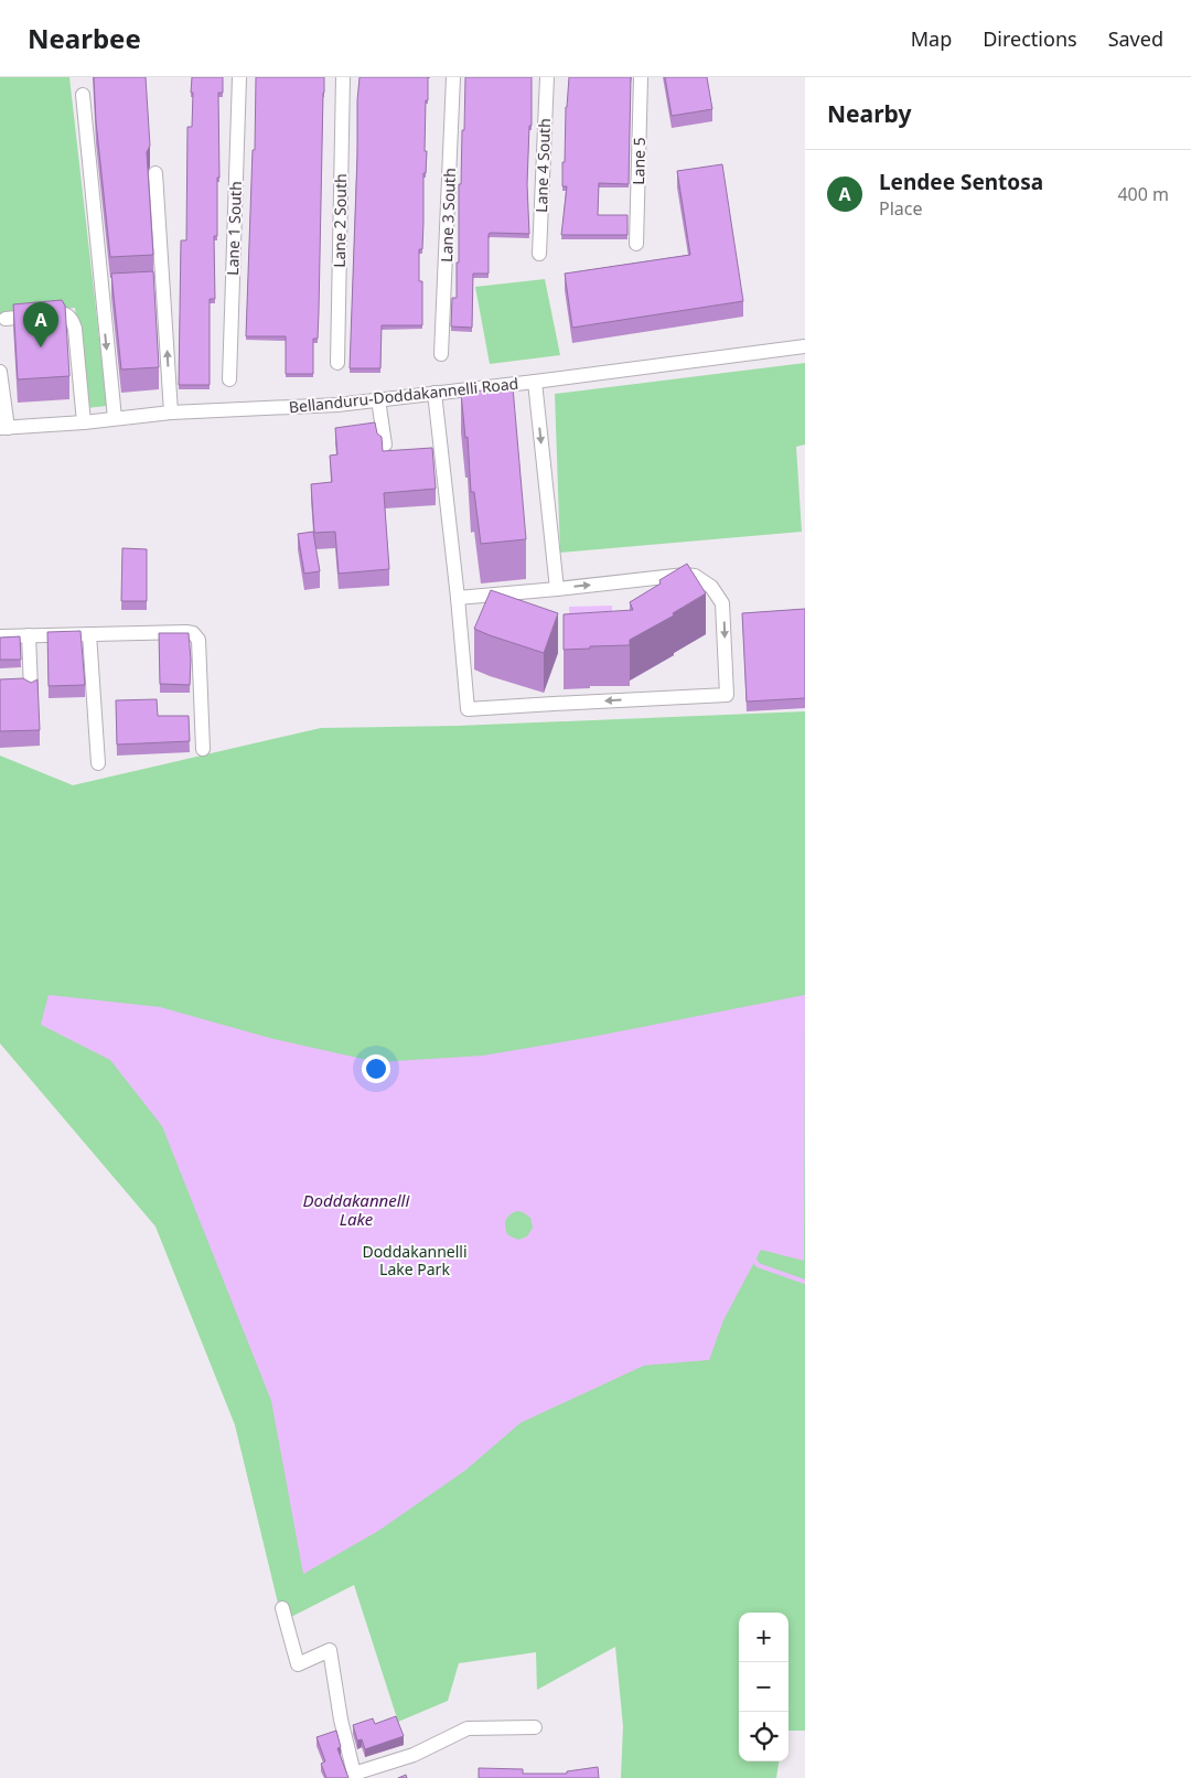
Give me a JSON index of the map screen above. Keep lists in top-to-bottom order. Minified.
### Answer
{"streets":{"street":["Lane 5","Lane 4 South","Lane 3 South","Lane 2 South","Lane 1 South","Bellanduru-Doddakannelli Road"]},"water":["Doddakannelli Lake"],"parks":["Doddakannelli Lake Park"],"page":{"header":"Nearbee","nav":["Map","Directions","Saved"],"heading":"Nearby","list":[{"mark":"A","name":"Lendee Sentosa","note":"Place","value":"400 m"}],"pins":"A","map_buttons":["+","−"]}}
